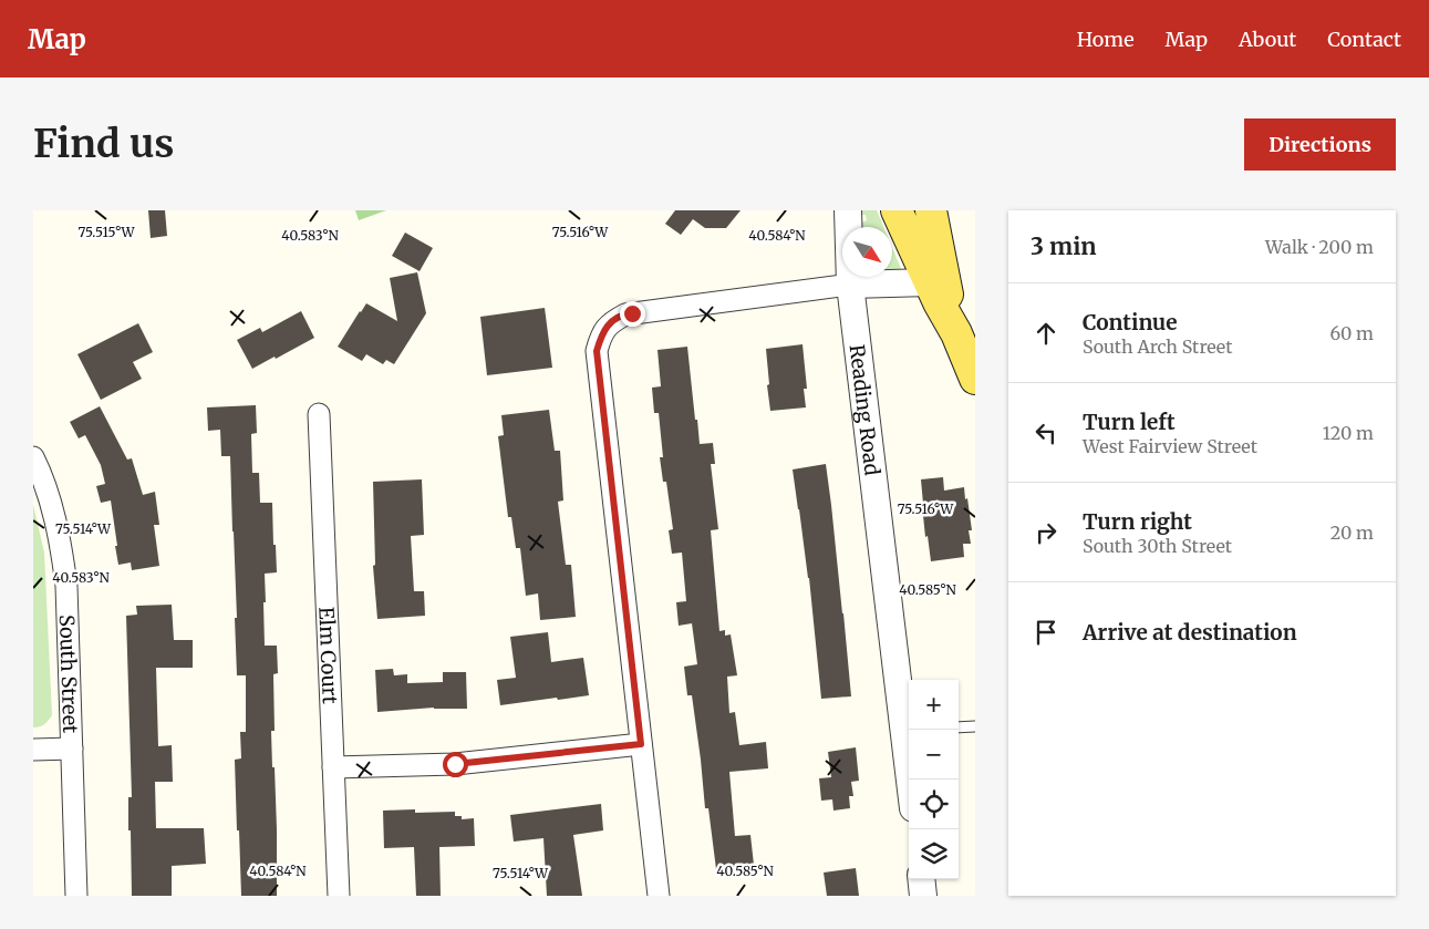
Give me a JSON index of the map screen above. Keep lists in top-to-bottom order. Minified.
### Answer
{"streets":{"street":["Reading Road","Elm Court","South Street"]},"north":"bottom right","page":{"header":"Map","nav":["Home","Map","About","Contact"],"buttons":"Directions","title":"Find us","heading":["3 min","Walk · 200 m"],"list":[["Continue","South Arch Street","60 m"],["Turn left","West Fairview Street","120 m"],["Turn right","South 30th Street","20 m"],"Arrive at destination"],"map_buttons":["+","−"]},"coordinates":["75.515°W","75.516°W","40.583°N","40.584°N","75.514°W","40.585°N"]}
